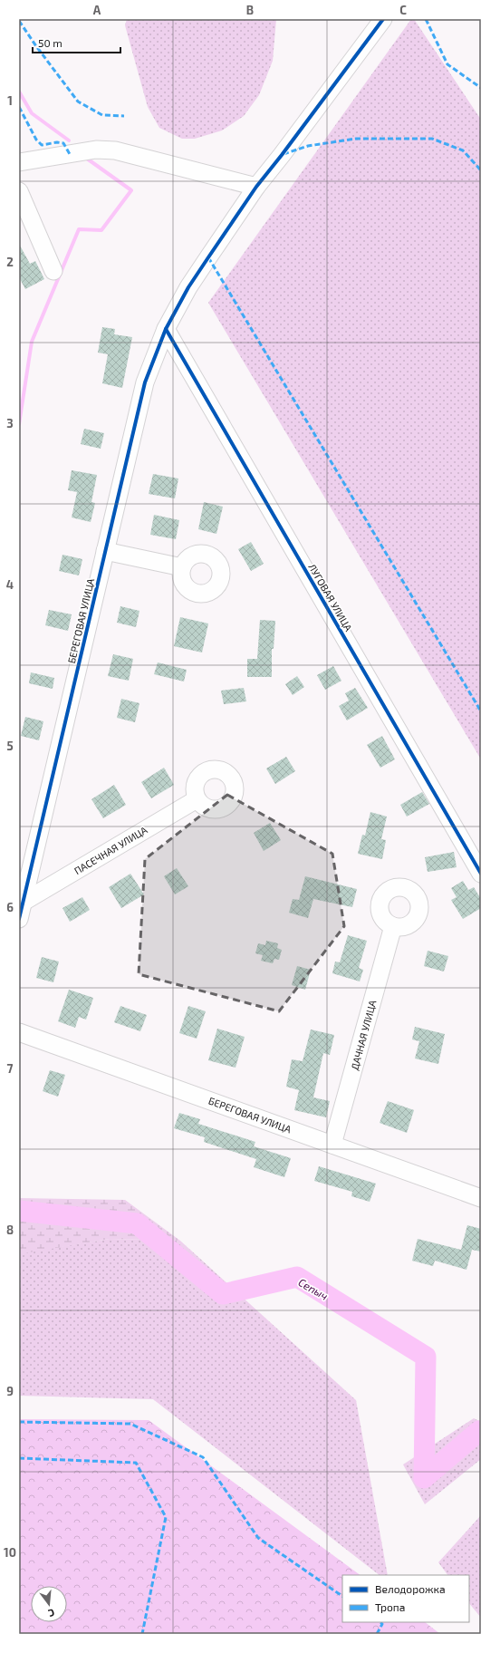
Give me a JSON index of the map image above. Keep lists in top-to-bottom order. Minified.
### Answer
{"streets":{"street":["ЛУГОВАЯ УЛИЦА","БЕРЕГОВАЯ УЛИЦА","ПАСЕЧНАЯ УЛИЦА","ДАЧНАЯ УЛИЦА"]},"crossings":[["ЛУГОВАЯ УЛИЦА","БЕРЕГОВАЯ УЛИЦА"],["БЕРЕГОВАЯ УЛИЦА","ПАСЕЧНАЯ УЛИЦА"],["БЕРЕГОВАЯ УЛИЦА","ДАЧНАЯ УЛИЦА"]],"water":["Сепыч"],"legend":["Велодорожка","Тропа"],"scale_bar":"50 m","north":"bottom","grid":{"columns":["A","B","C"],"rows":["1","2","3","4","5","6","7","8","9","10"]}}
